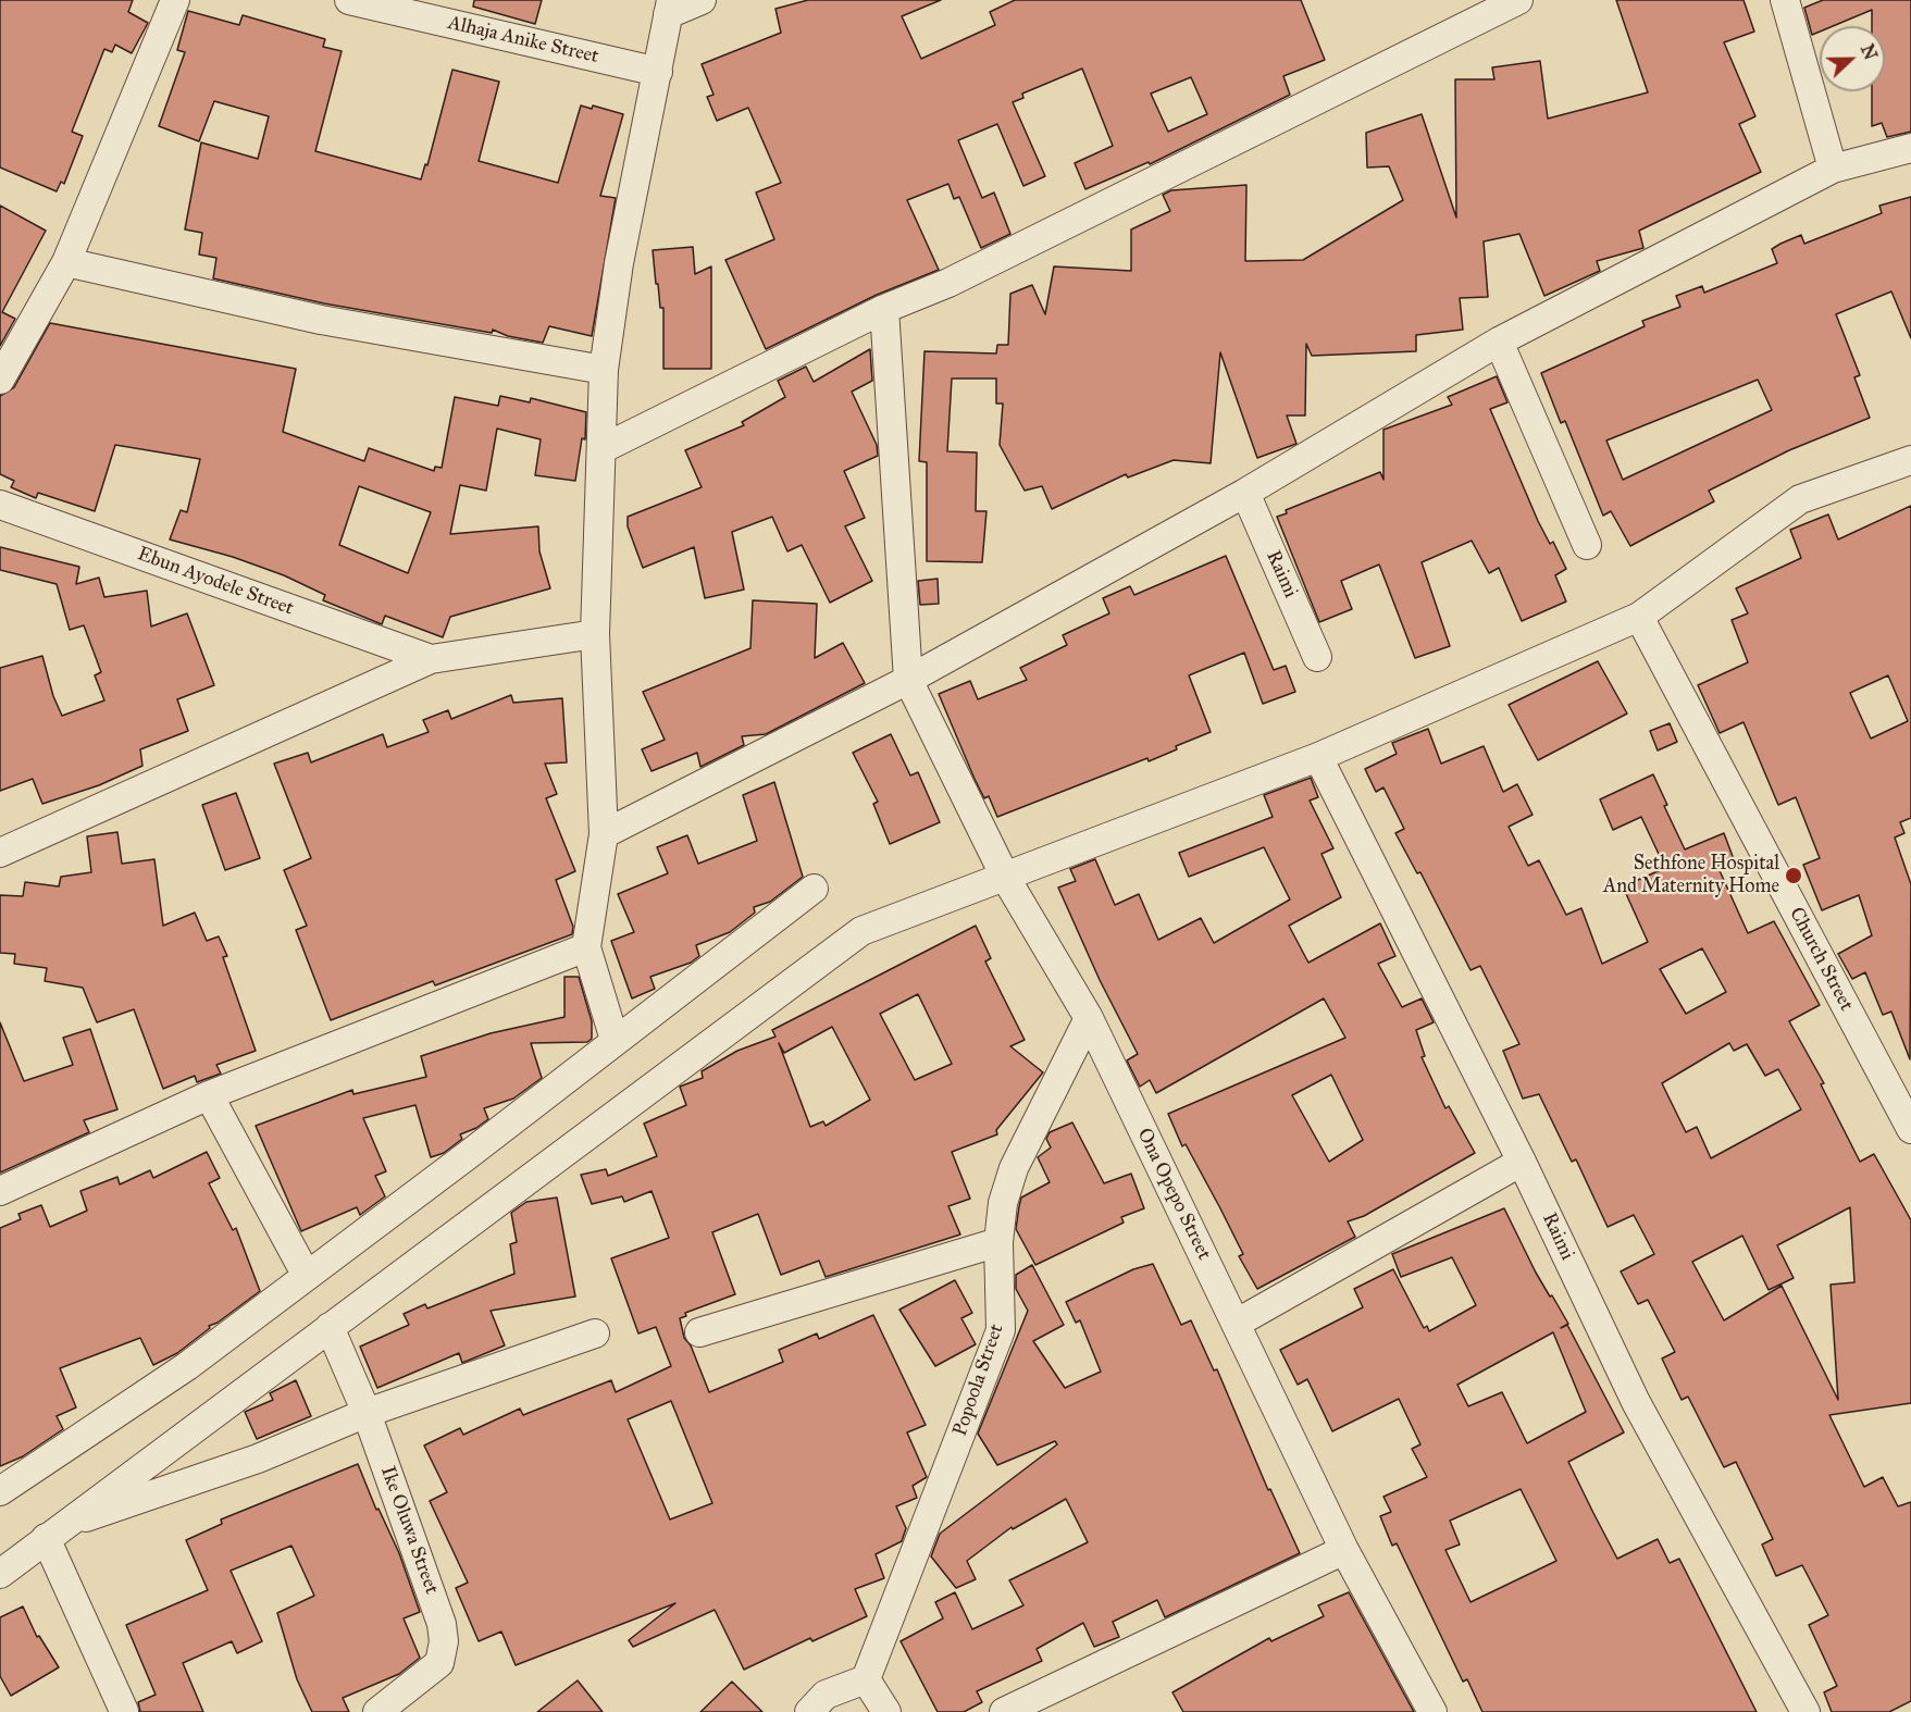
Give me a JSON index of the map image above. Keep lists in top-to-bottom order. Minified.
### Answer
{"streets":{"street":["Alhaja Anike Street","Raimi","Ebun Ayodele Street","Church Street","Ona Opepo Street","Popoola Street","Ike Oluwa Street"]},"crossings":[["Ona Opepo Street","Popoola Street"]],"places":["Sethfone Hospital And Maternity Home"],"north":"right"}
